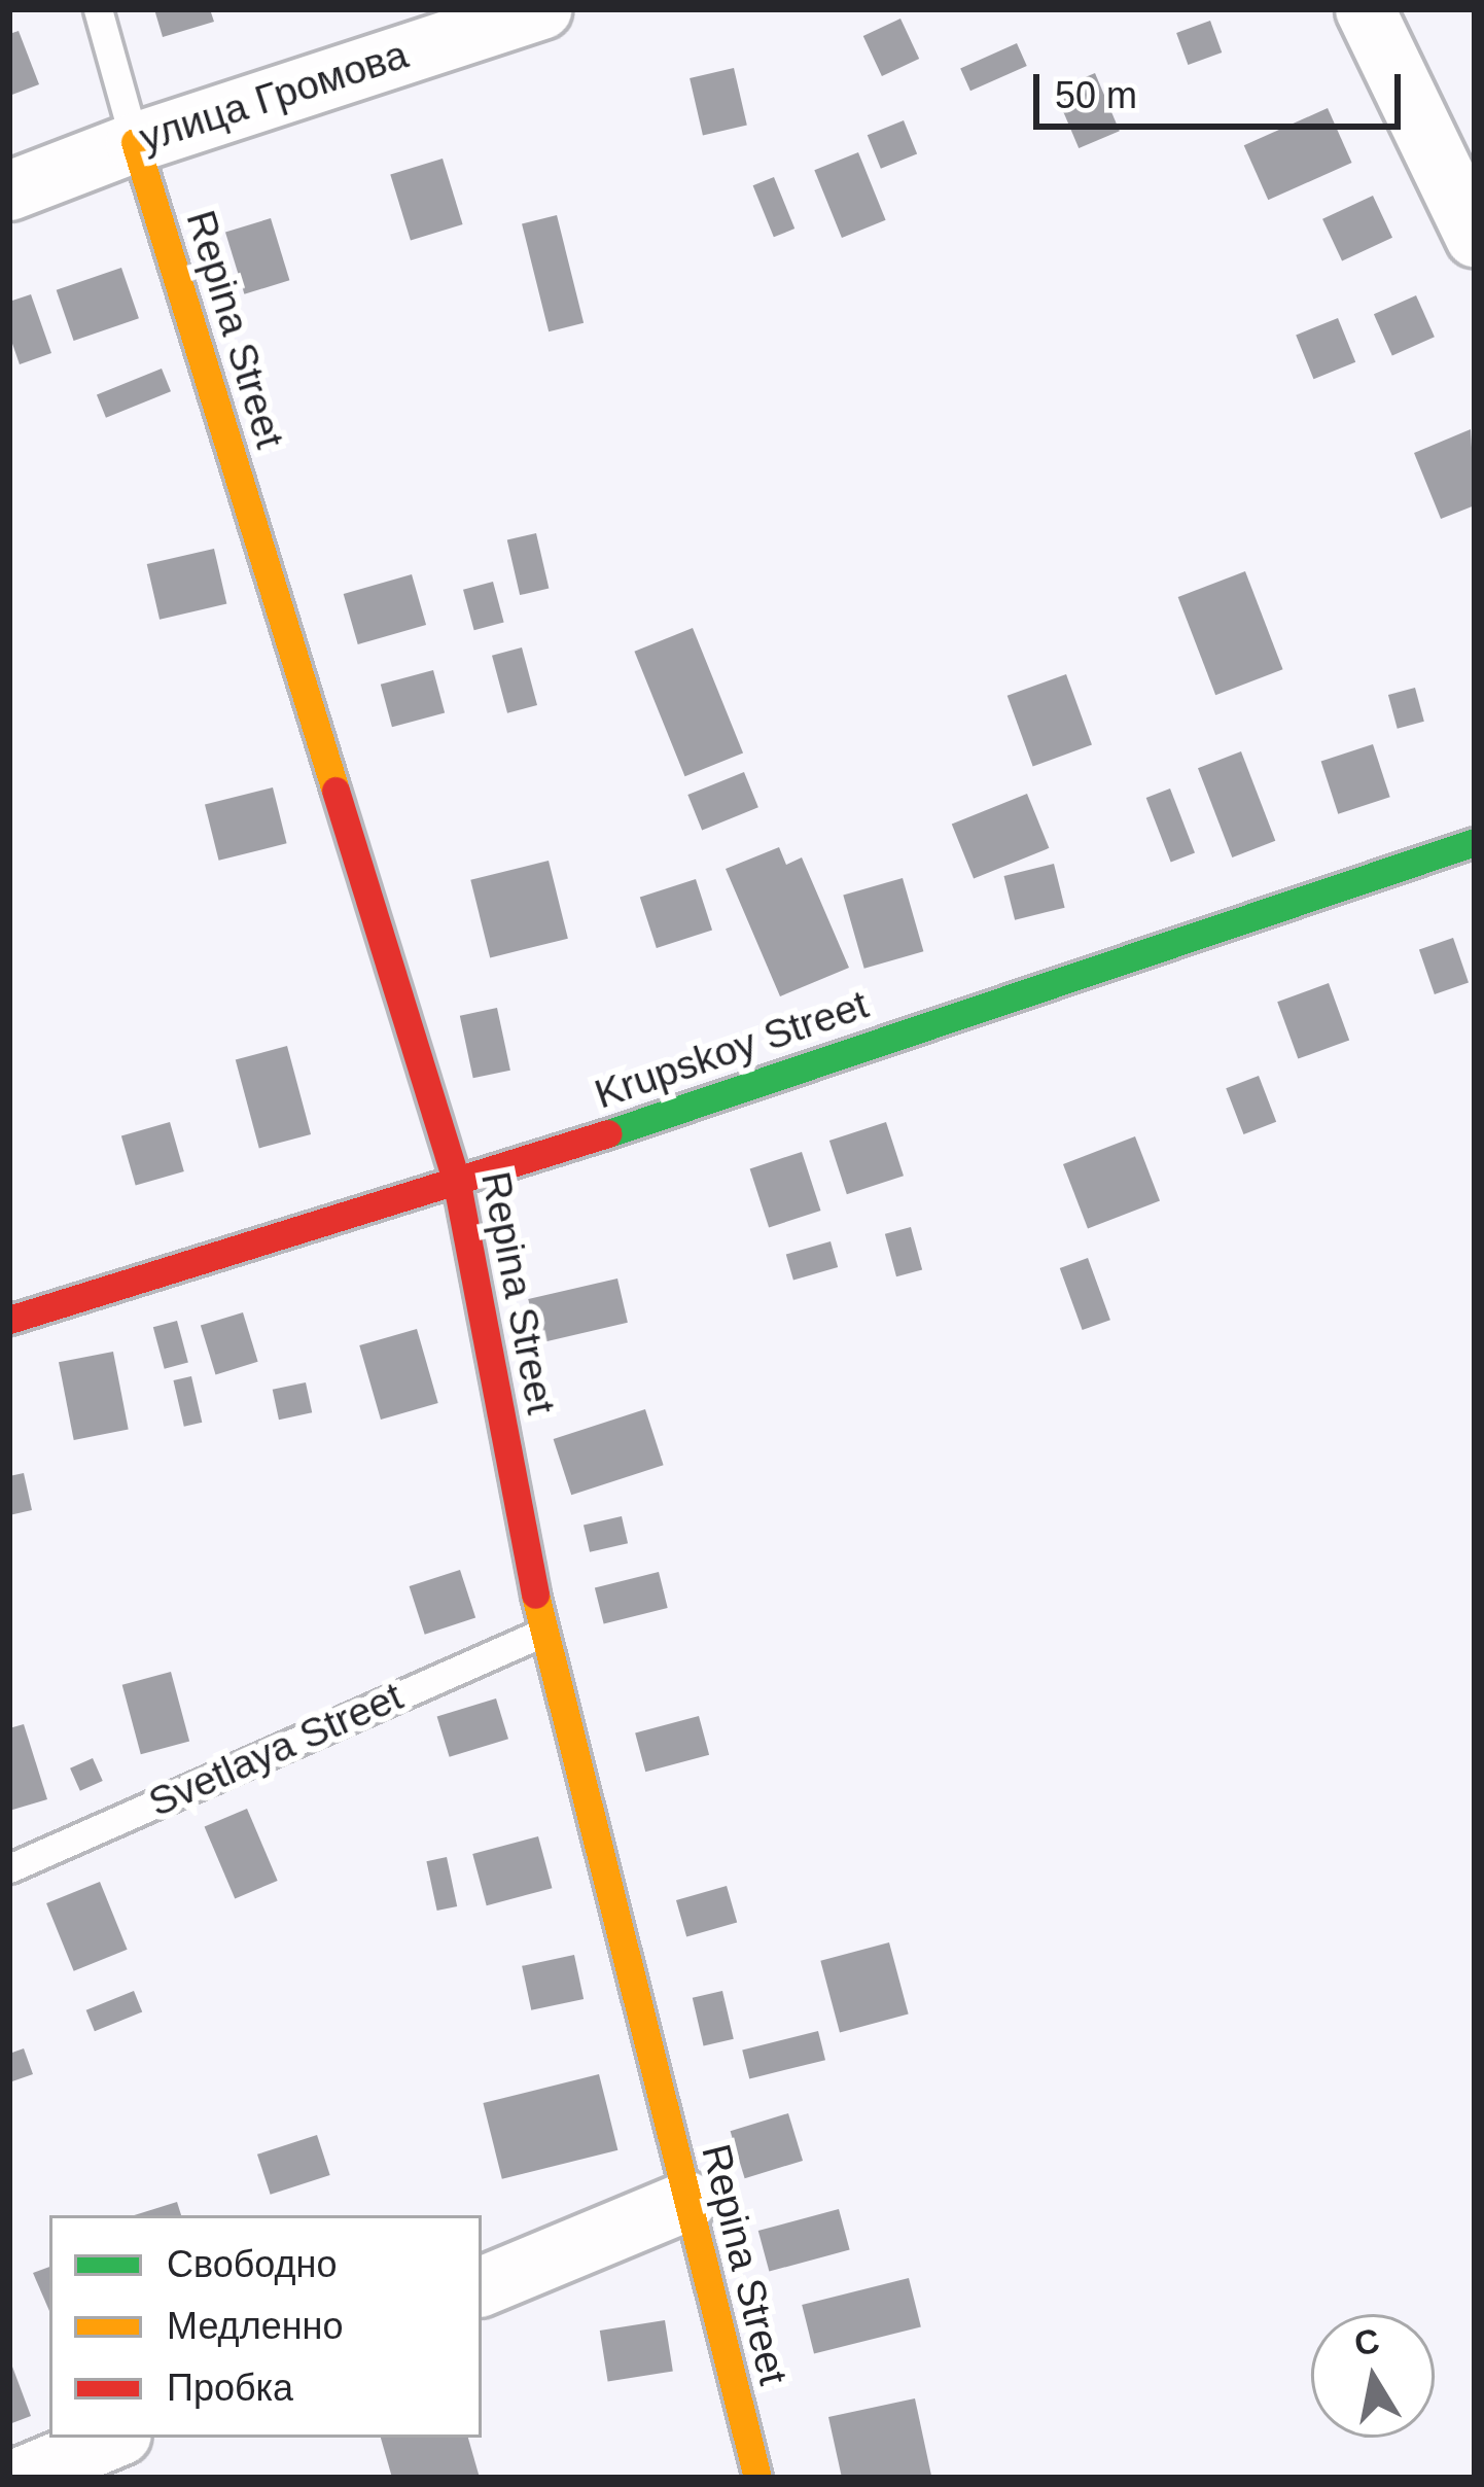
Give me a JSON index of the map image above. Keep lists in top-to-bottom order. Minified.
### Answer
{"streets":{"street":["улица Громова","Repina Street","Krupskoy Street"],"lane":["Svetlaya Street"]},"crossings":[["улица Громова","Repina Street"],["Repina Street","Krupskoy Street"],["Repina Street","Svetlaya Street"]],"legend":["Свободно","Медленно","Пробка"],"scale_bar":"50 m","north":"top"}
